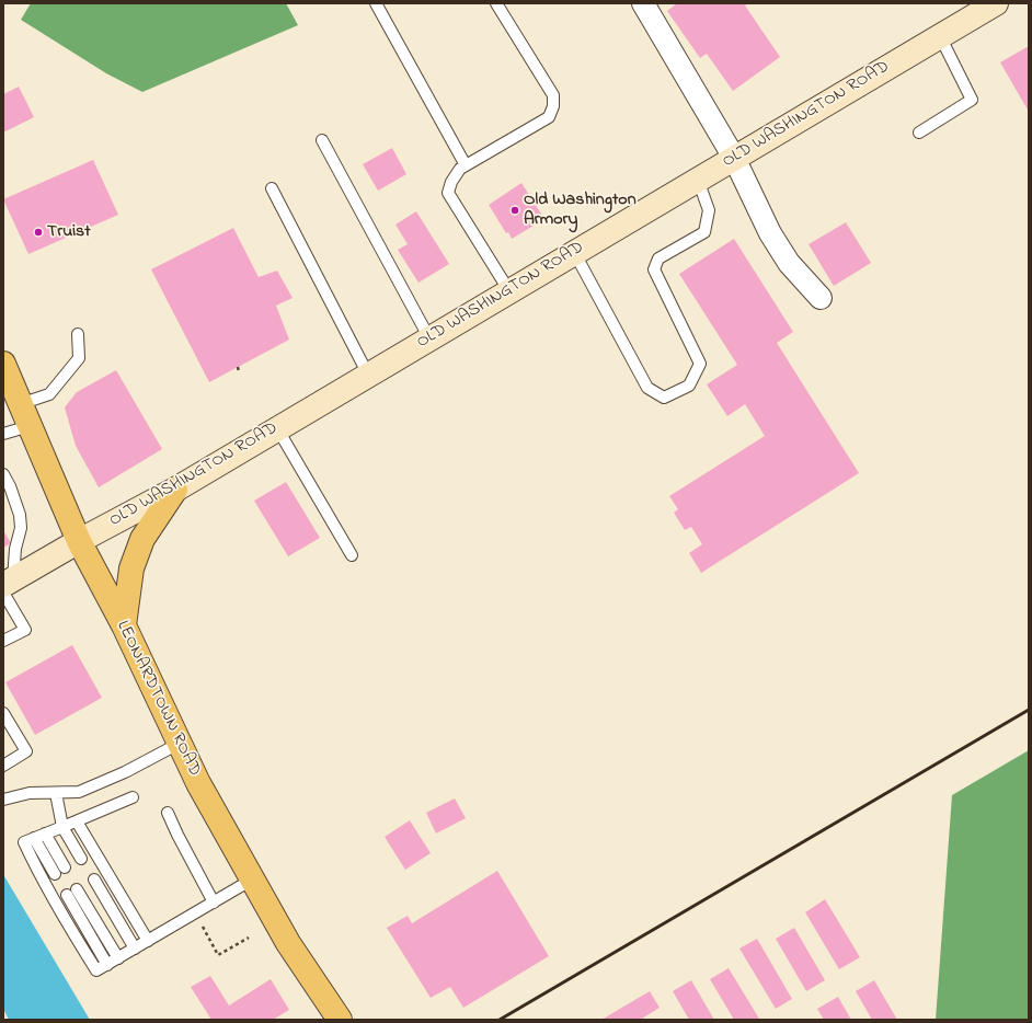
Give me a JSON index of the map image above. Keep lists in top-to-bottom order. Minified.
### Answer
{"streets":{"highway":["LEONARDTOWN ROAD"],"main road":["OLD WASHINGTON ROAD"]},"crossings":[["OLD WASHINGTON ROAD","LEONARDTOWN ROAD"]],"places":["Old Washington Armory","Truist"]}
